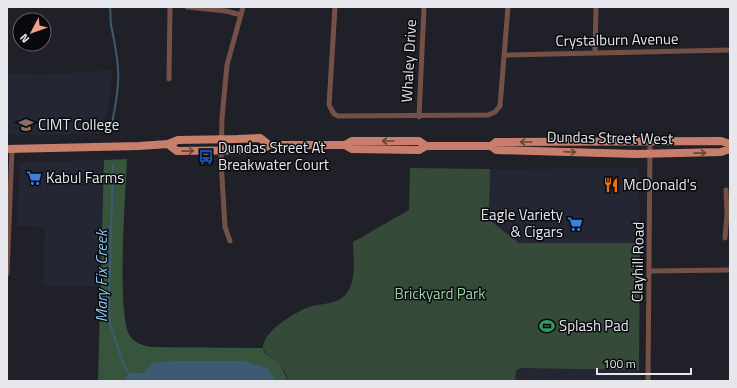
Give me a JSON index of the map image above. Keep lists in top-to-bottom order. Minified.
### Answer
{"streets":{"main road":["Dundas Street West"],"street":["Crystalburn Avenue","Whaley Drive","Clayhill Road"]},"crossings":[["Dundas Street West","Clayhill Road"]],"water":["Mary Fix Creek"],"parks":["Brickyard Park"],"places":{"school or university":["CIMT College"],"bus stop":["Dundas Street At Breakwater Court"],"supermarket":["Kabul Farms","Eagle Variety & Cigars"],"restaurant":["McDonald's"],"sports":["Splash Pad"]},"scale_bar":"100 m","north":"bottom left"}
